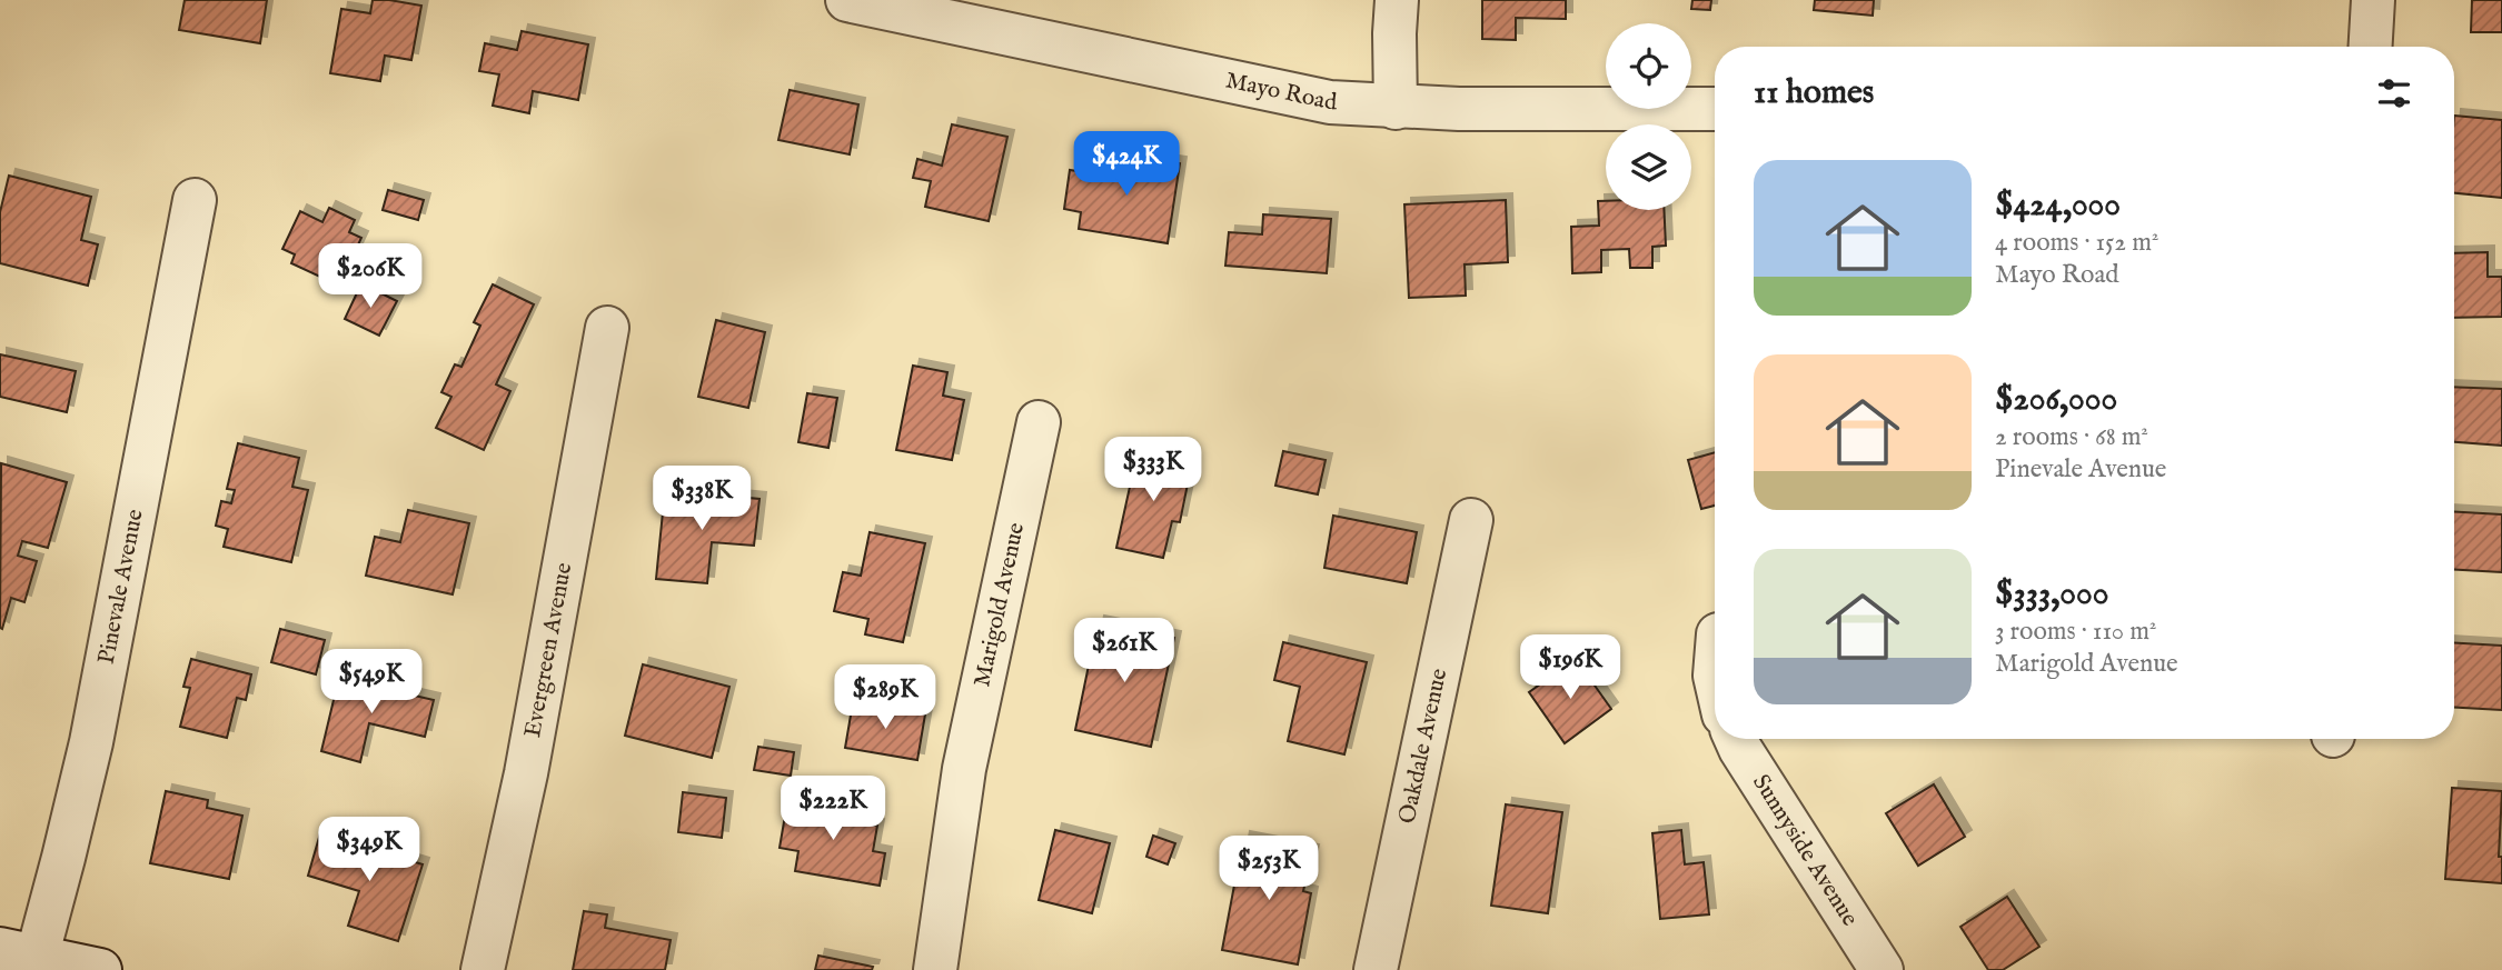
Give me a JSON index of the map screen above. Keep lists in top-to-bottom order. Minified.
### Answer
{"streets":{"street":["Mayo Road","Pinevale Avenue","Marigold Avenue","Evergreen Avenue","Oakdale Avenue","Sunnyside Avenue"]},"page":{"heading":"11 homes","price":["$424K","$206K","$333K","$338K","$261K","$196K","$549K","$289K","$222K","$349K","$253K"],"list":[{"name":"$424,000","note":"4 rooms · 152 m² · Mayo Road"},{"name":"$206,000","note":"2 rooms · 68 m² · Pinevale Avenue"},{"name":"$333,000","note":"3 rooms · 110 m² · Marigold Avenue"}]}}
